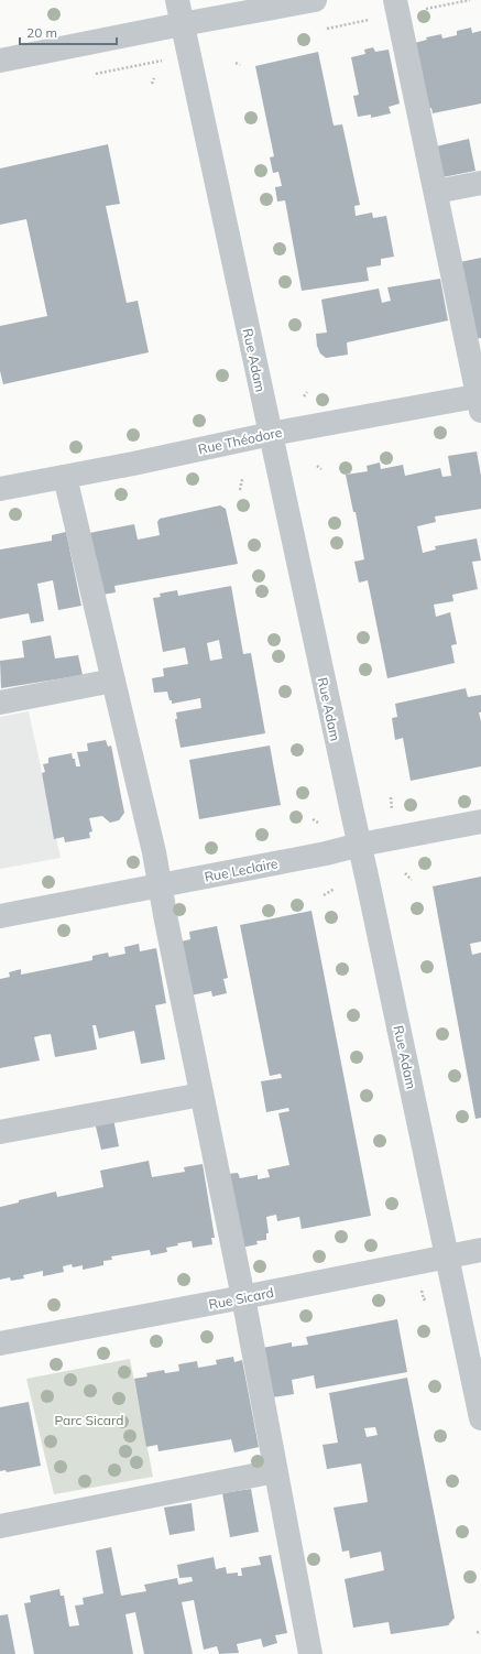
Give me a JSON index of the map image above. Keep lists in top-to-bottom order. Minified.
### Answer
{"streets":{"street":["Rue Adam","Rue Théodore","Rue Leclaire","Rue Sicard"]},"crossings":[["Rue Adam","Rue Théodore"],["Rue Adam","Rue Leclaire"],["Rue Adam","Rue Sicard"]],"parks":["Parc Sicard"],"scale_bar":"20 m"}
